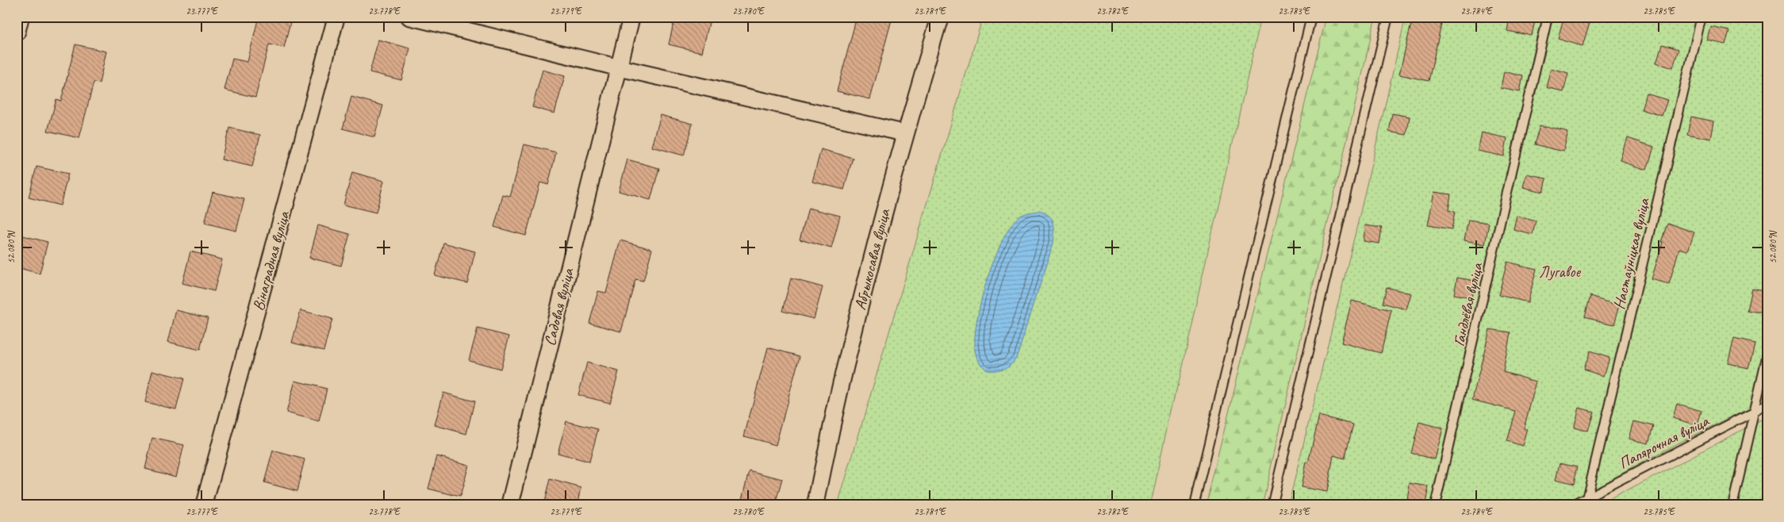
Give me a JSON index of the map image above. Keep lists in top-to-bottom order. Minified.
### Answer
{"streets":{"street":["Абрыкосавая вуліца","Вінаградная вуліца","Садовая вуліца"],"lane":["Настаўніцкая вуліца","Гандлёвая вуліца","Папярочная вуліца"]},"crossings":[["Настаўніцкая вуліца","Папярочная вуліца"]],"parks":["Лугавое"],"coordinates":["23.777°E","23.778°E","23.779°E","23.780°E","23.781°E","23.782°E","23.783°E","23.784°E","23.785°E","52.080°N"]}
